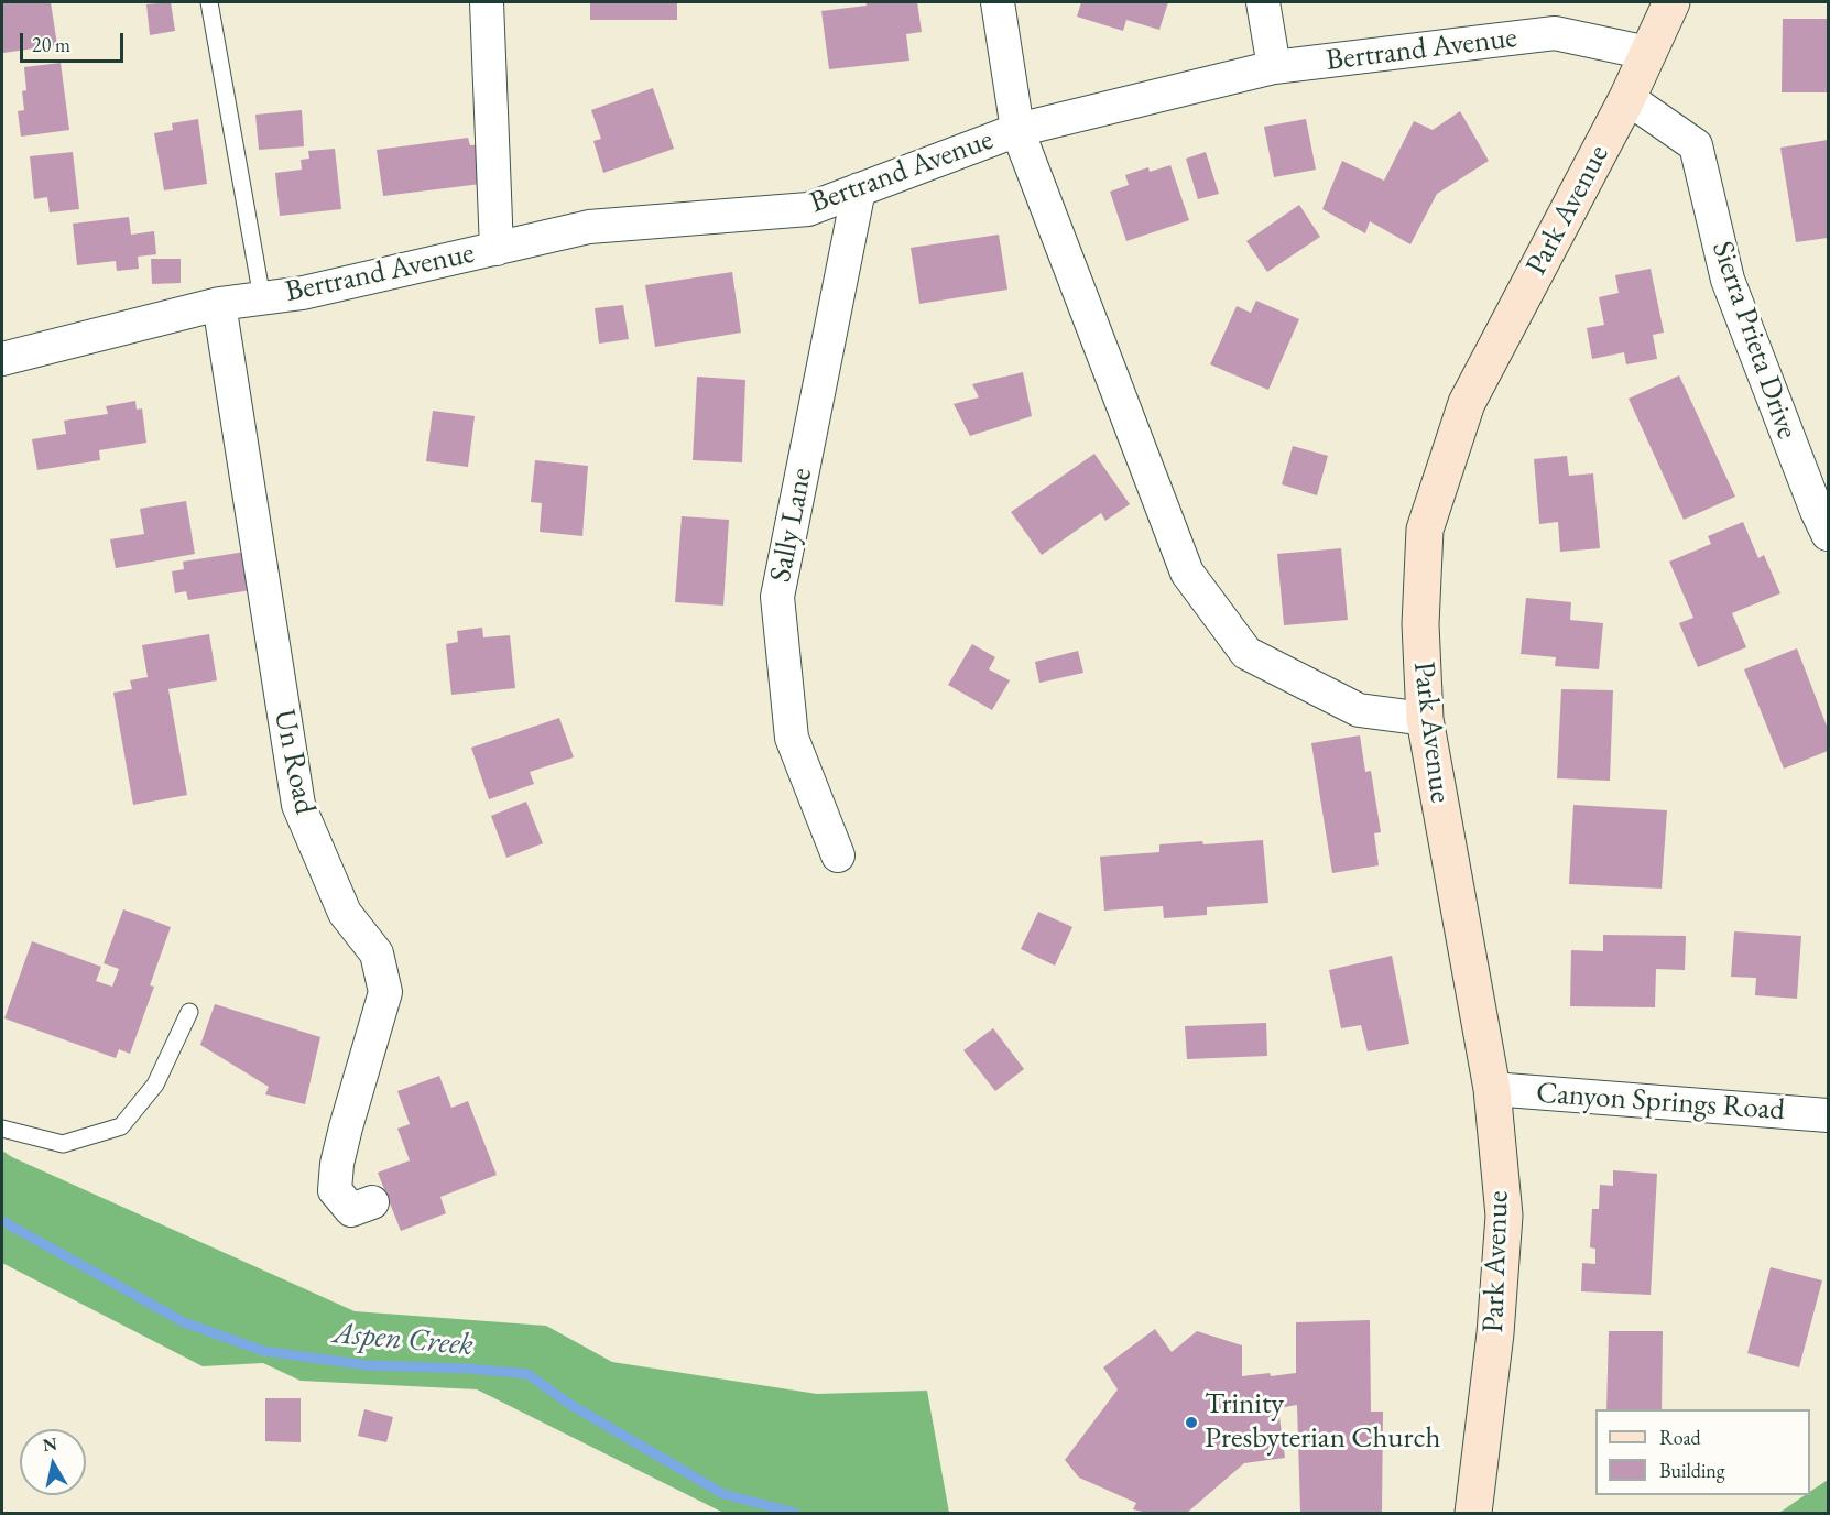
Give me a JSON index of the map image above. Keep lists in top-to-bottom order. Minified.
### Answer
{"streets":{"street":["Bertrand Avenue","Park Avenue","Sierra Prieta Drive","Sally Lane","Un Road","Canyon Springs Road"]},"crossings":[["Bertrand Avenue","Park Avenue"],["Bertrand Avenue","Sally Lane"],["Bertrand Avenue","Un Road"],["Park Avenue","Sierra Prieta Drive"],["Park Avenue","Canyon Springs Road"]],"water":["Aspen Creek"],"places":["Trinity Presbyterian Church"],"legend":["Road","Building"],"scale_bar":"20 m","north":"top"}
